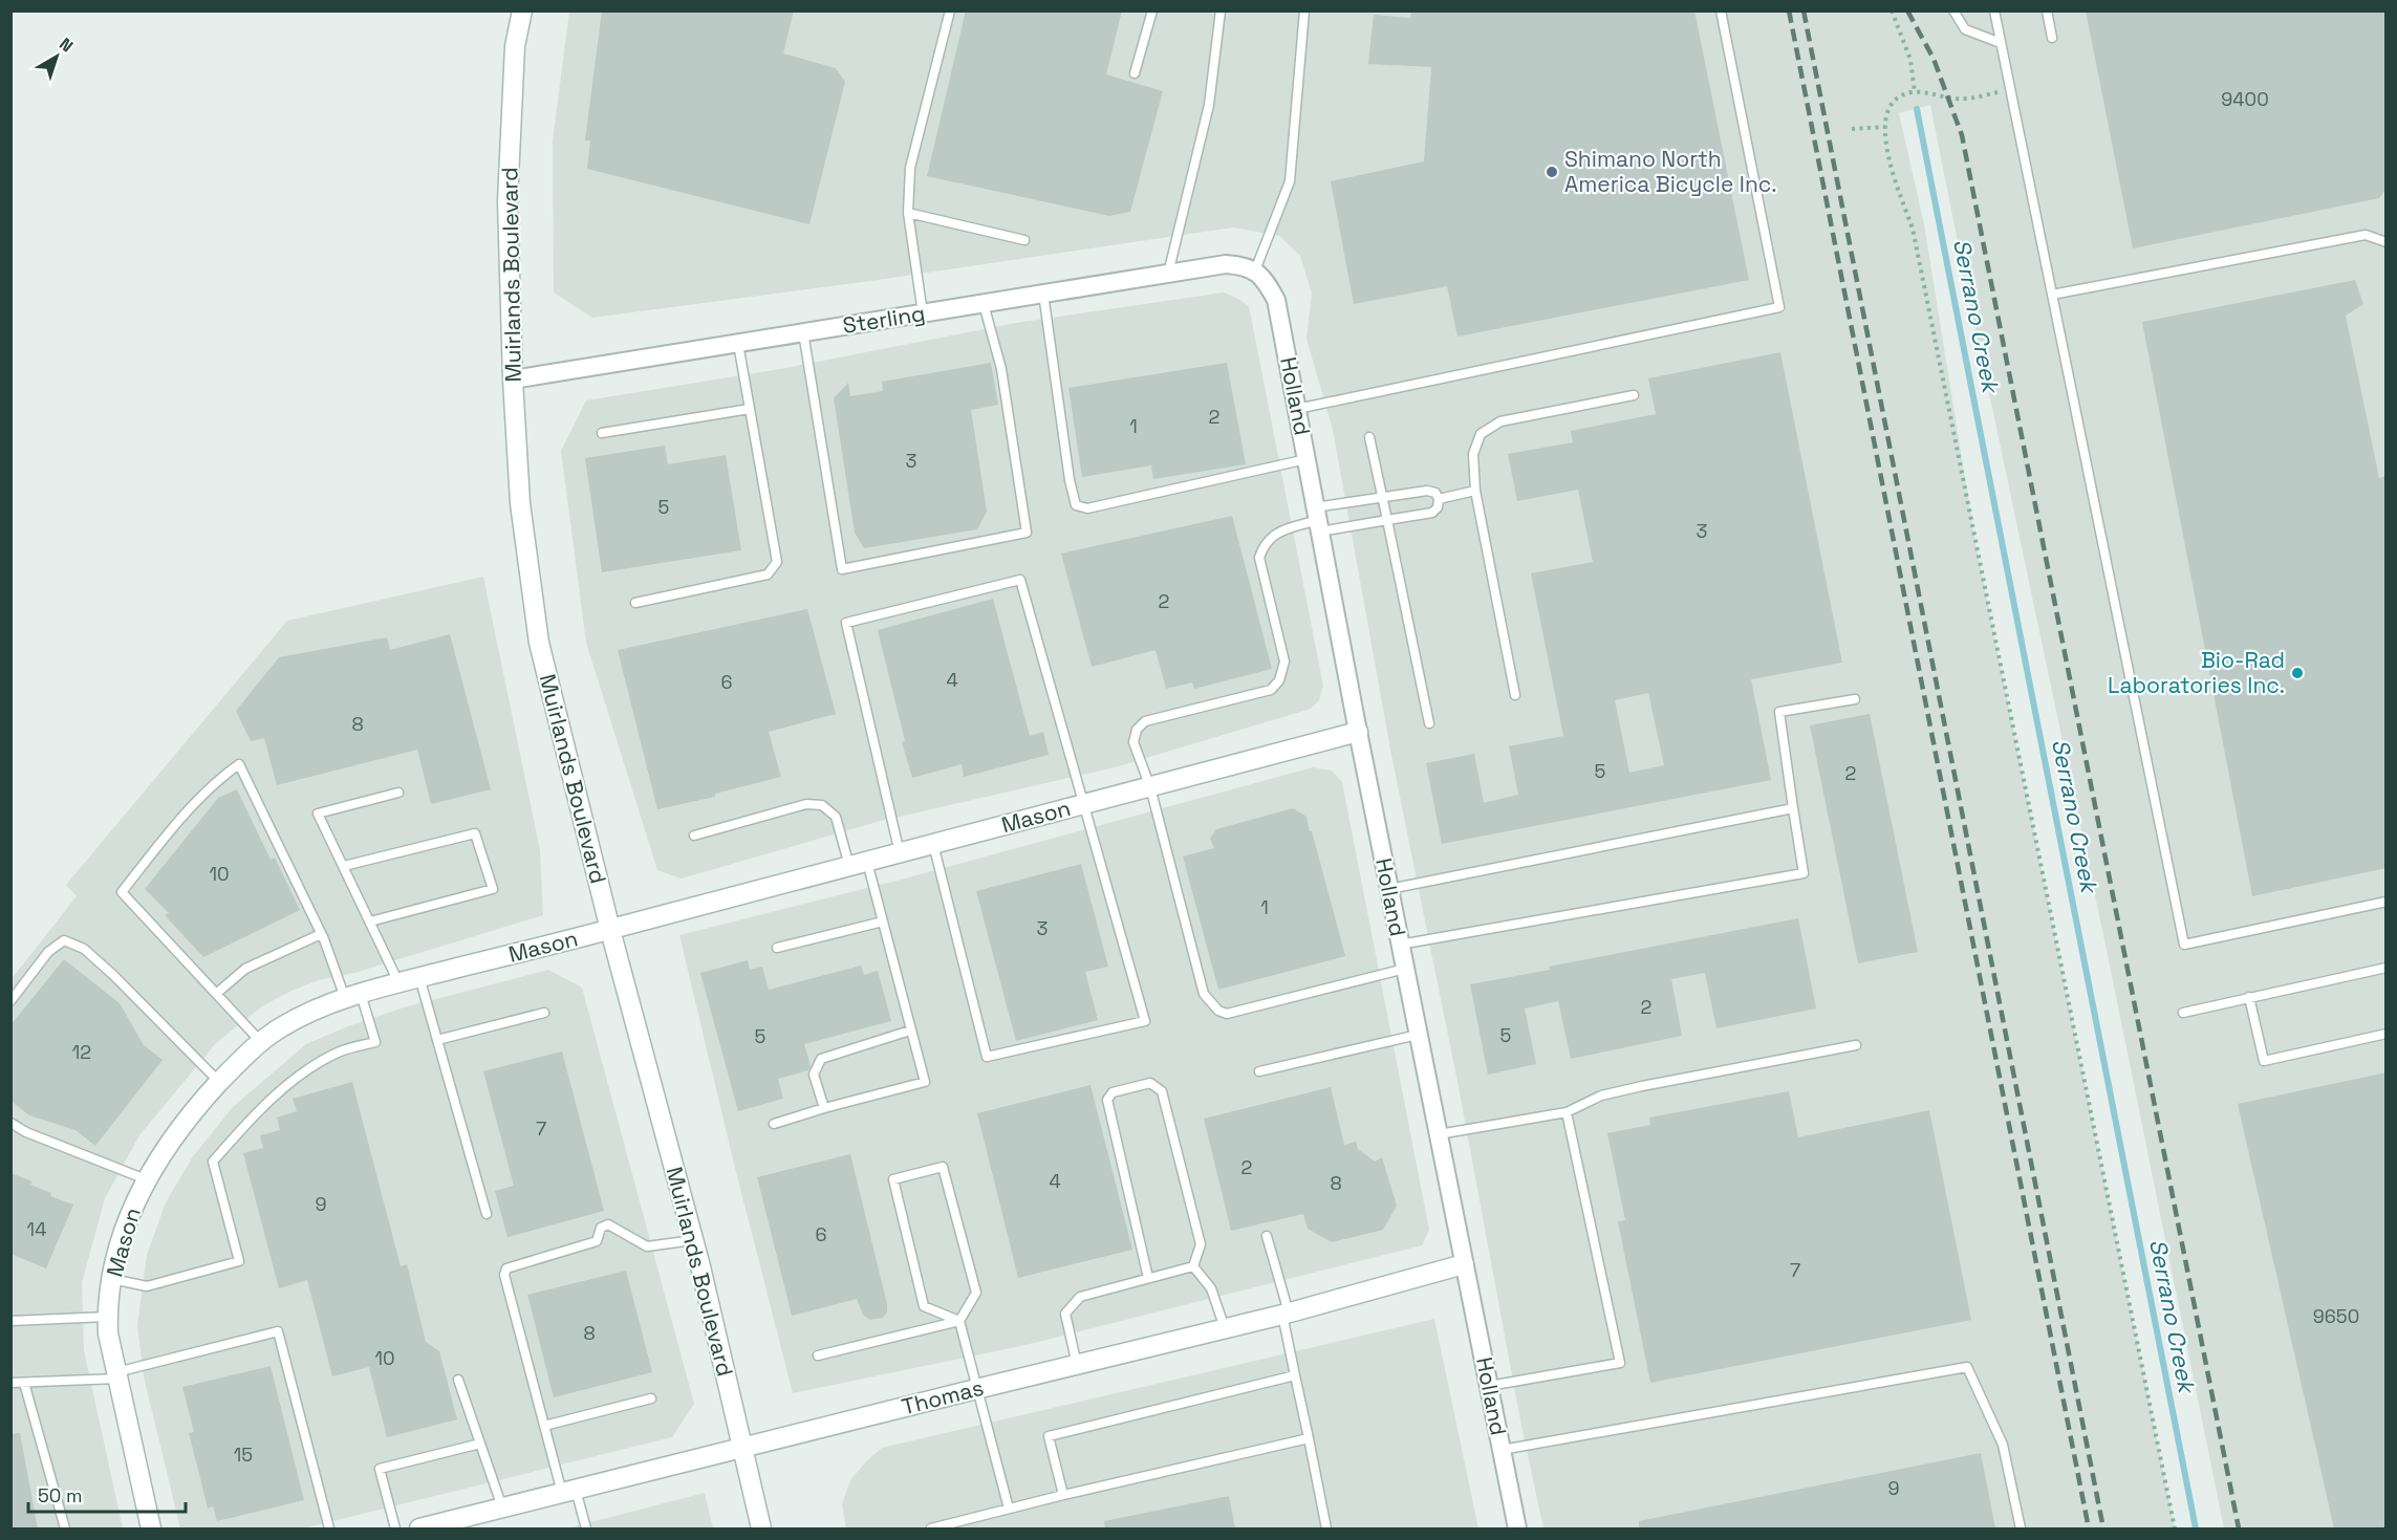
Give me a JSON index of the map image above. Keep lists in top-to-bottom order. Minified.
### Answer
{"streets":{"street":["Muirlands Boulevard","Sterling","Holland","Mason","Thomas"]},"crossings":[["Muirlands Boulevard","Sterling"],["Muirlands Boulevard","Mason"],["Muirlands Boulevard","Thomas"],["Sterling","Holland"],["Holland","Mason"],["Holland","Thomas"]],"water":["Serrano Creek"],"places":["Shimano North America Bicycle Inc.","Bio-Rad Laboratories Inc."],"house_numbers":["9400","2","1","3","5","3","2","4","6","8","5","2","10","1","3","2","5","5","12","7","2","4","8","9","14","6","7","9650","8","10","15","9"],"scale_bar":"50 m","north":"top right"}
